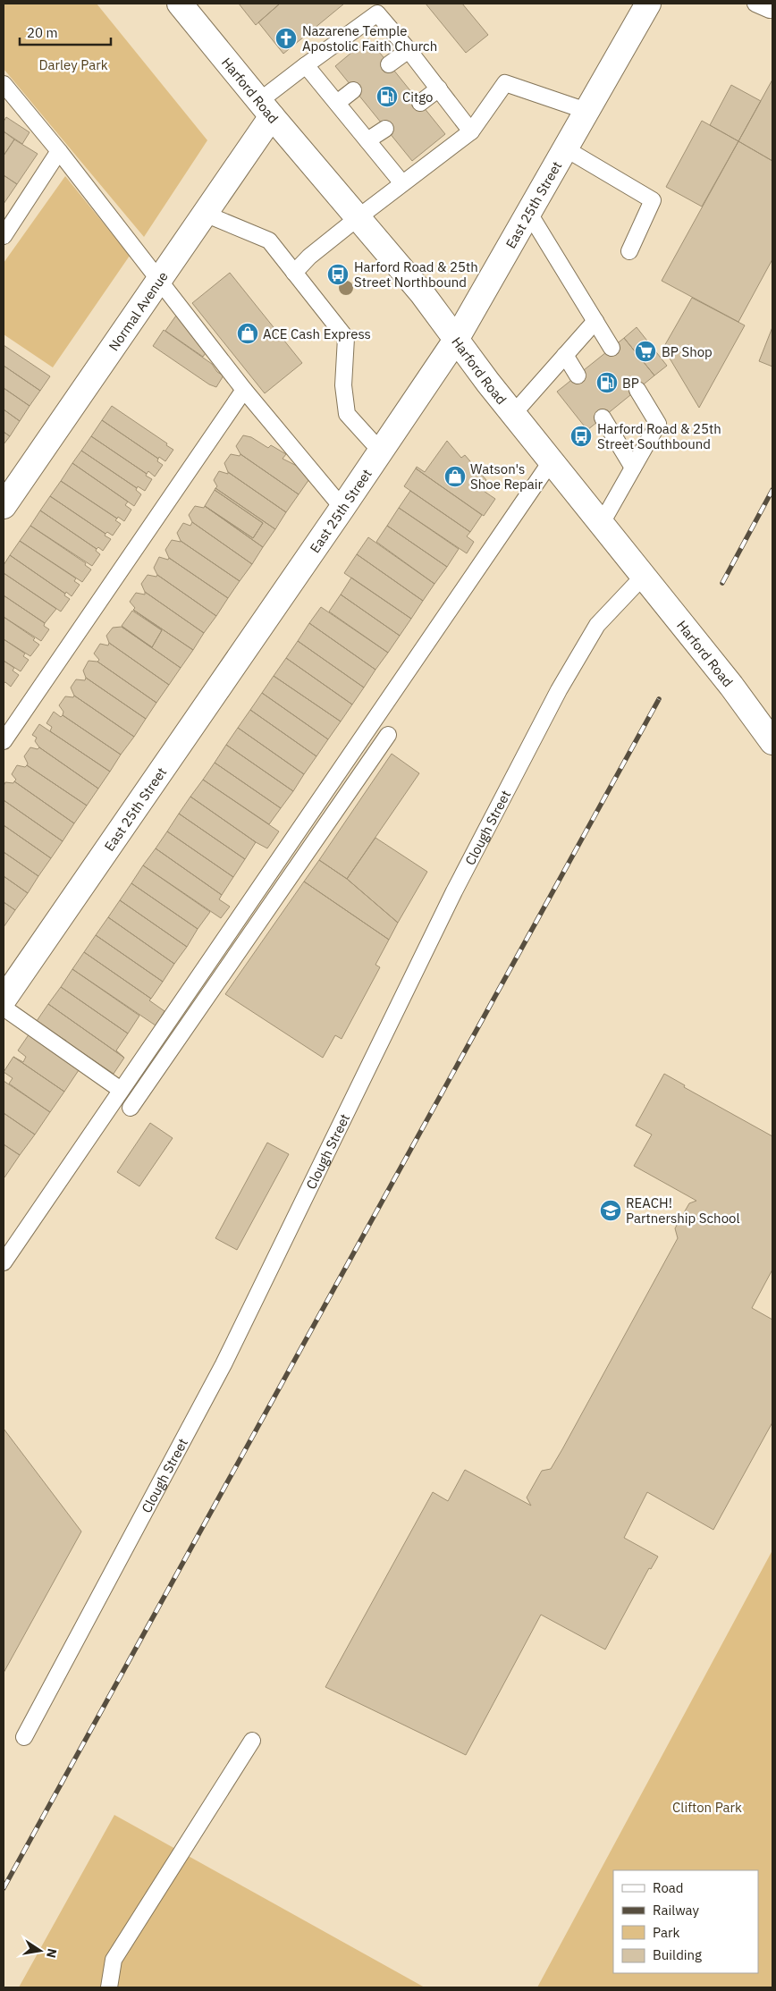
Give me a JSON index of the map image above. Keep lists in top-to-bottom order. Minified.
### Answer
{"streets":{"main road":["Harford Road","East 25th Street","Normal Avenue"],"lane":["Clough Street"]},"crossings":[["Harford Road","East 25th Street"],["Harford Road","Normal Avenue"],["Harford Road","Clough Street"]],"parks":["Darley Park","Clifton Park"],"places":{"church":["Nazarene Temple Apostolic Faith Church"],"fuel station":["Citgo","BP"],"bus stop":["Harford Road & 25th Street Northbound","Harford Road & 25th Street Southbound"],"shop":["ACE Cash Express","Watson's Shoe Repair"],"supermarket":["BP Shop"],"school or university":["REACH! Partnership School"]},"legend":["Road","Railway","Park","Building"],"scale_bar":"20 m","north":"right"}
